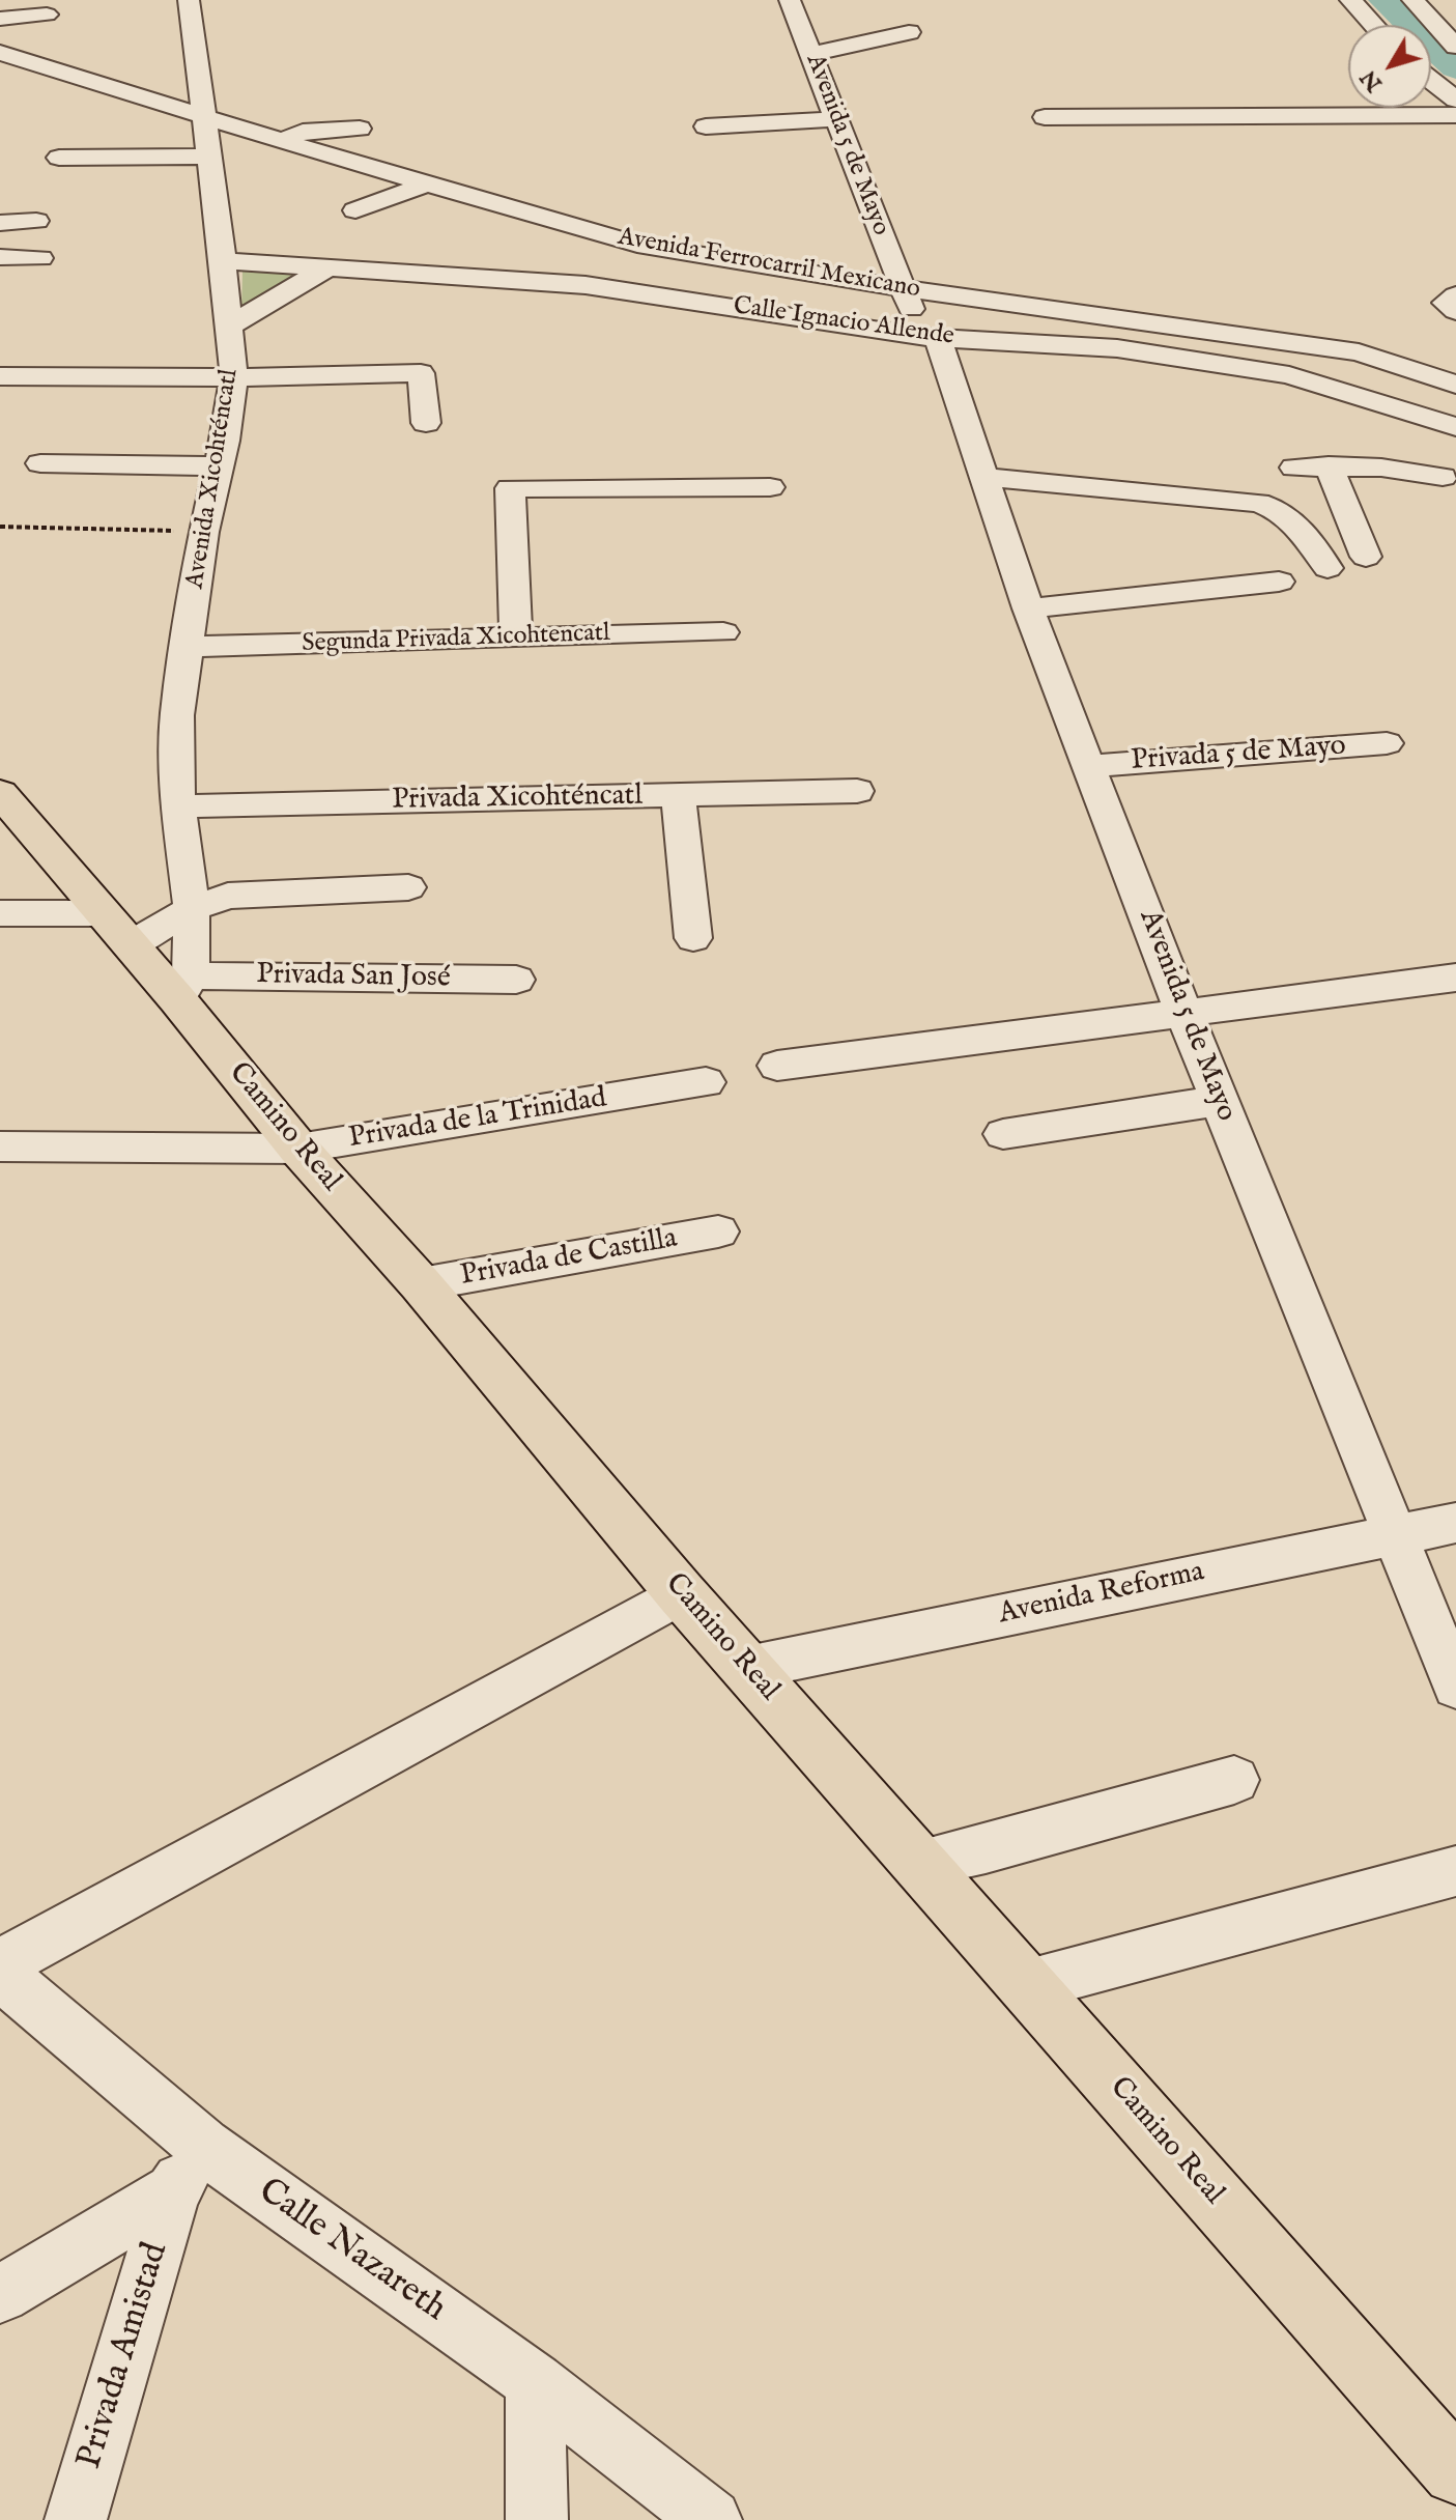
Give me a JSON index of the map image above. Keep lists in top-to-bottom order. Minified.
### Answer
{"streets":{"main road":["Camino Real"],"street":["Avenida 5 de Mayo","Avenida Ferrocarril Mexicano","Calle Ignacio Allende","Avenida Xicohténcatl","Segunda Privada Xicohtencatl","Privada 5 de Mayo","Privada Xicohténcatl","Privada San José","Privada de la Trinidad","Privada de Castilla","Avenida Reforma","Calle Nazareth","Privada Amistad"]},"crossings":[["Avenida 5 de Mayo","Avenida Ferrocarril Mexicano"],["Avenida 5 de Mayo","Calle Ignacio Allende"],["Avenida 5 de Mayo","Privada 5 de Mayo"],["Avenida 5 de Mayo","Avenida Reforma"],["Avenida Ferrocarril Mexicano","Avenida Xicohténcatl"],["Calle Ignacio Allende","Avenida Xicohténcatl"],["Avenida Xicohténcatl","Segunda Privada Xicohtencatl"],["Avenida Xicohténcatl","Privada Xicohténcatl"],["Avenida Xicohténcatl","Privada San José"],["Avenida Xicohténcatl","Camino Real"],["Privada San José","Camino Real"],["Privada de la Trinidad","Camino Real"],["Camino Real","Privada de Castilla"],["Camino Real","Avenida Reforma"],["Calle Nazareth","Privada Amistad"]],"north":"bottom left"}
